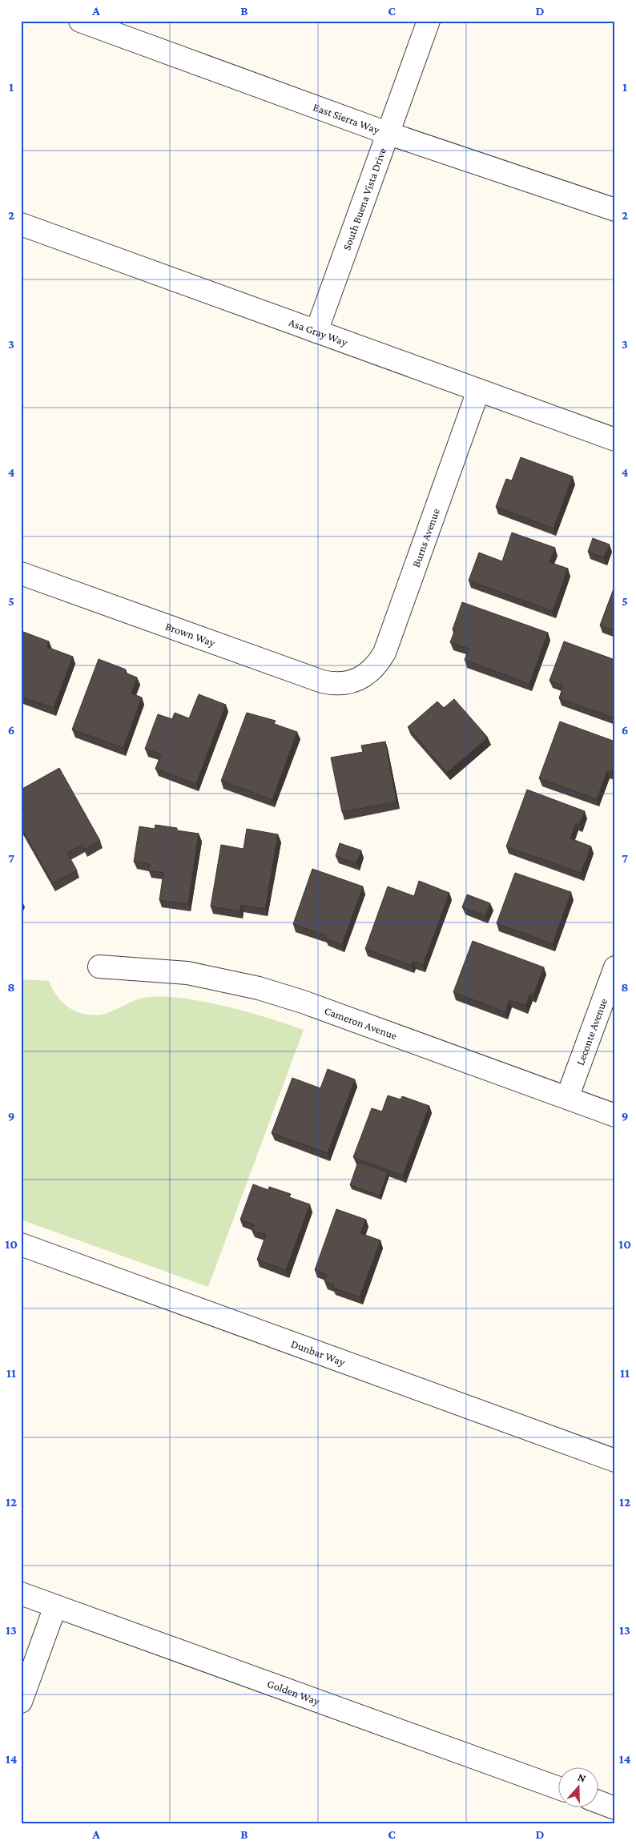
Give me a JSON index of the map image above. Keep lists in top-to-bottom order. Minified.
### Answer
{"streets":{"street":["East Sierra Way","South Buena Vista Drive","Asa Gray Way","Burns Avenue","Brown Way","Cameron Avenue","Leconte Avenue","Dunbar Way","Golden Way"]},"crossings":[["East Sierra Way","South Buena Vista Drive"],["South Buena Vista Drive","Asa Gray Way"],["Asa Gray Way","Burns Avenue"],["Burns Avenue","Brown Way"],["Cameron Avenue","Leconte Avenue"]],"north":"top","grid":{"columns":["A","B","C","D"],"rows":["1","2","3","4","5","6","7","8","9","10","11","12","13","14"]}}
